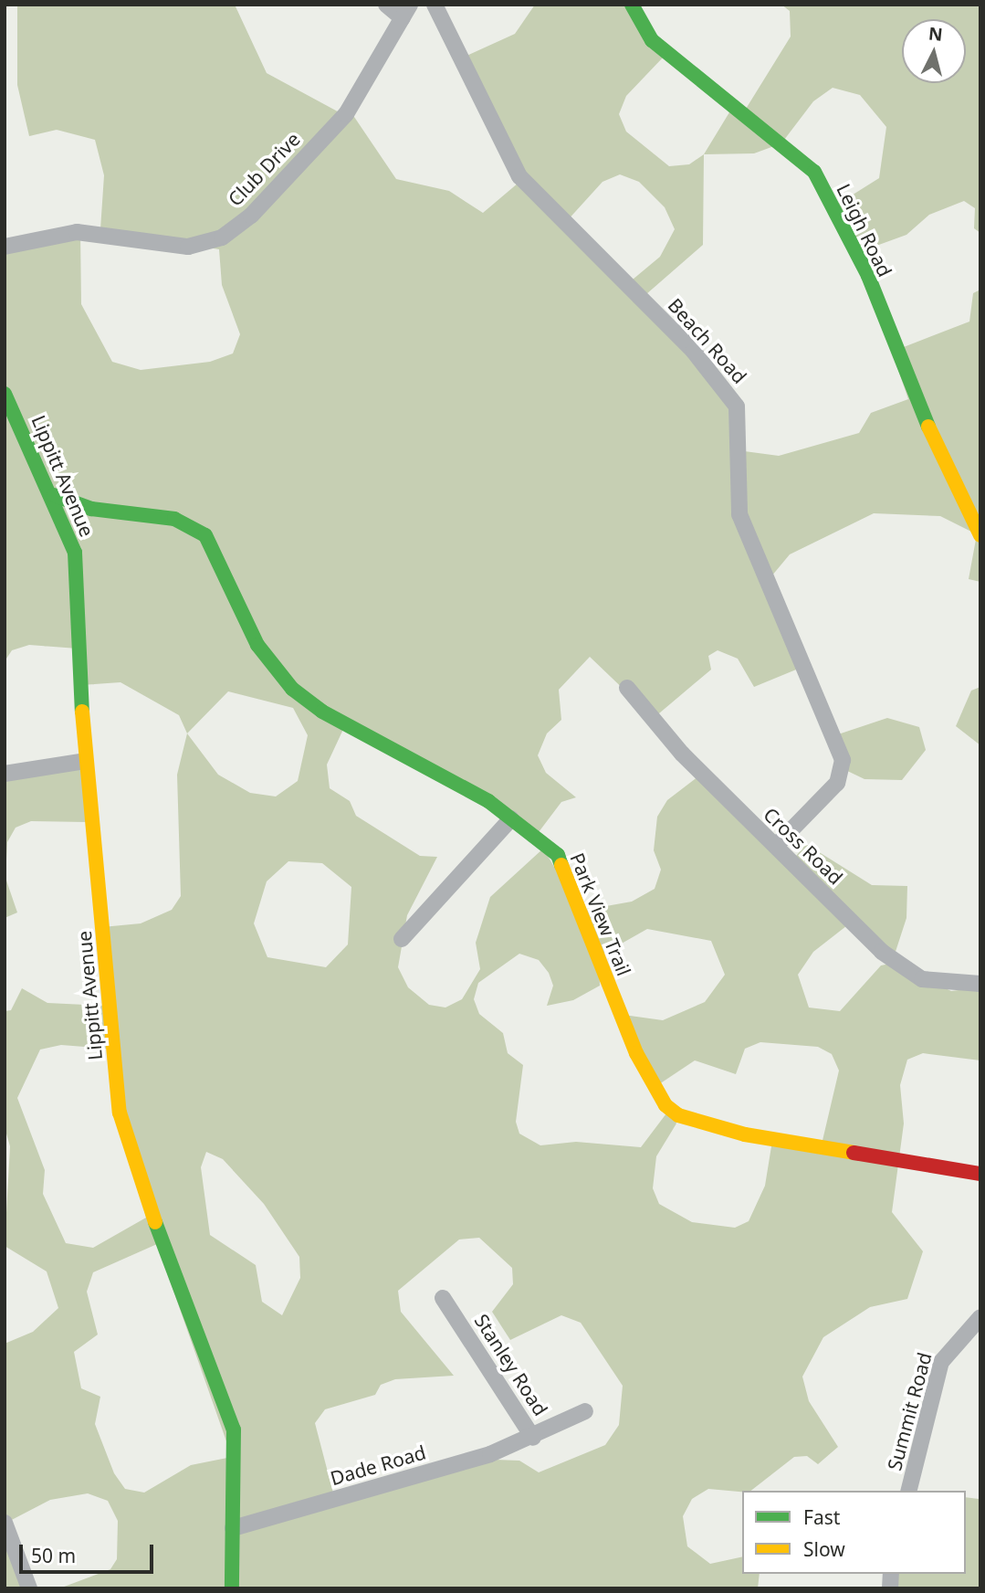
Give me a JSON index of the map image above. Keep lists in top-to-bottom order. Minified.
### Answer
{"streets":{"street":["Club Drive","Leigh Road","Beach Road","Lippitt Avenue","Cross Road","Park View Trail","Stanley Road","Summit Road","Dade Road"]},"crossings":[["Beach Road","Cross Road"],["Lippitt Avenue","Park View Trail"],["Lippitt Avenue","Dade Road"],["Stanley Road","Dade Road"]],"legend":["Fast","Slow"],"scale_bar":"50 m","north":"top"}
